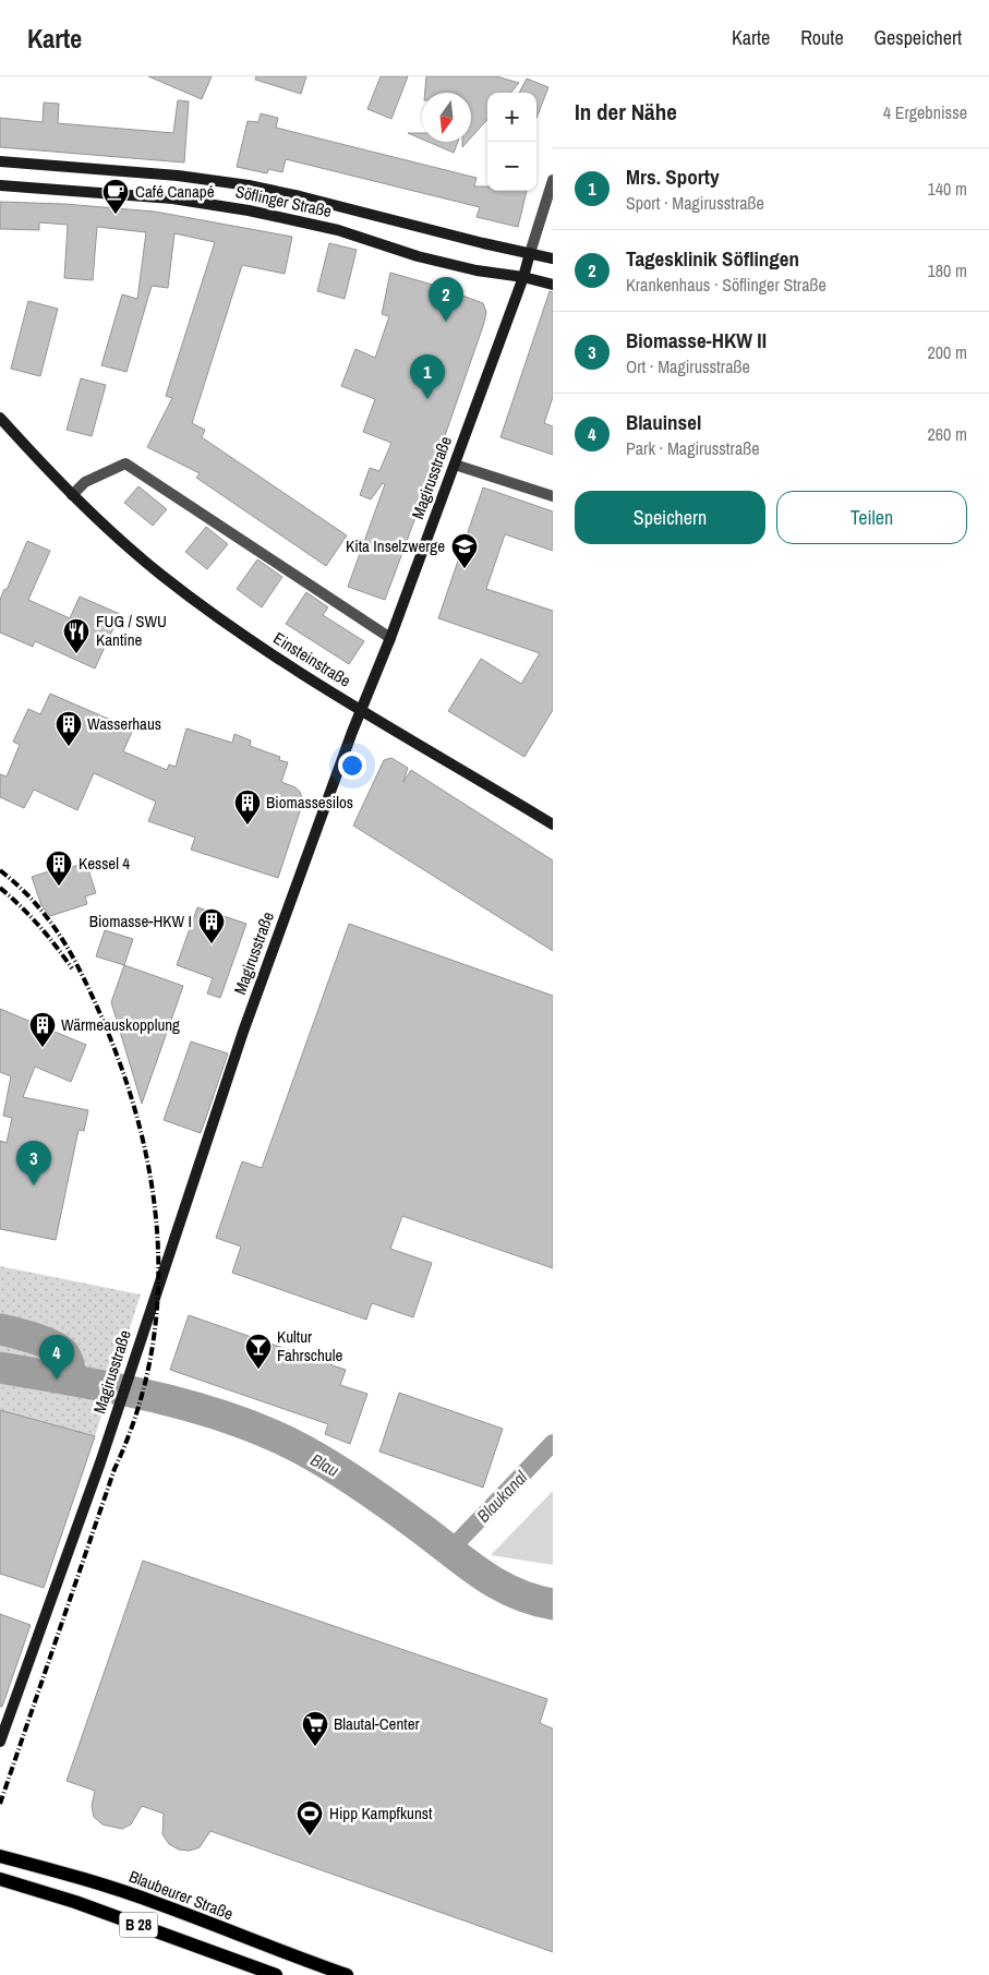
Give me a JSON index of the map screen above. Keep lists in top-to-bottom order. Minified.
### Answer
{"streets":{"main road":["Blaubeurer Straße","B 28"],"street":["Söflinger Straße","Magirusstraße","Einsteinstraße"]},"crossings":[["Söflinger Straße","Magirusstraße"],["Magirusstraße","Einsteinstraße"]],"water":["Blau","Blaukanal"],"places":{"cafe":["Café Canapé"],"school or university":["Kita Inselzwerge"],"restaurant":["FUG / SWU Kantine"],"building":["Wasserhaus","Biomassesilos","Kessel 4","Biomasse-HKW I","Wärmeauskopplung"],"bar":["Kultur Fahrschule"],"supermarket":["Blautal-Center"],"sports":["Hipp Kampfkunst"]},"north":"bottom","page":{"header":"Karte","nav":["Karte","Route","Gespeichert"],"heading":["In der Nähe","4 Ergebnisse"],"map_buttons":["+","−"],"list":[{"mark":"1","name":"Mrs. Sporty","note":"Sport · Magirusstraße","value":"140 m"},{"mark":"2","name":"Tagesklinik Söflingen","note":"Krankenhaus · Söflinger Straße","value":"180 m"},{"mark":"3","name":"Biomasse-HKW II","note":"Ort · Magirusstraße","value":"200 m"},{"mark":"4","name":"Blauinsel","note":"Park · Magirusstraße","value":"260 m"}],"pins":["2","1","3","4"],"buttons":["Speichern","Teilen"]}}
